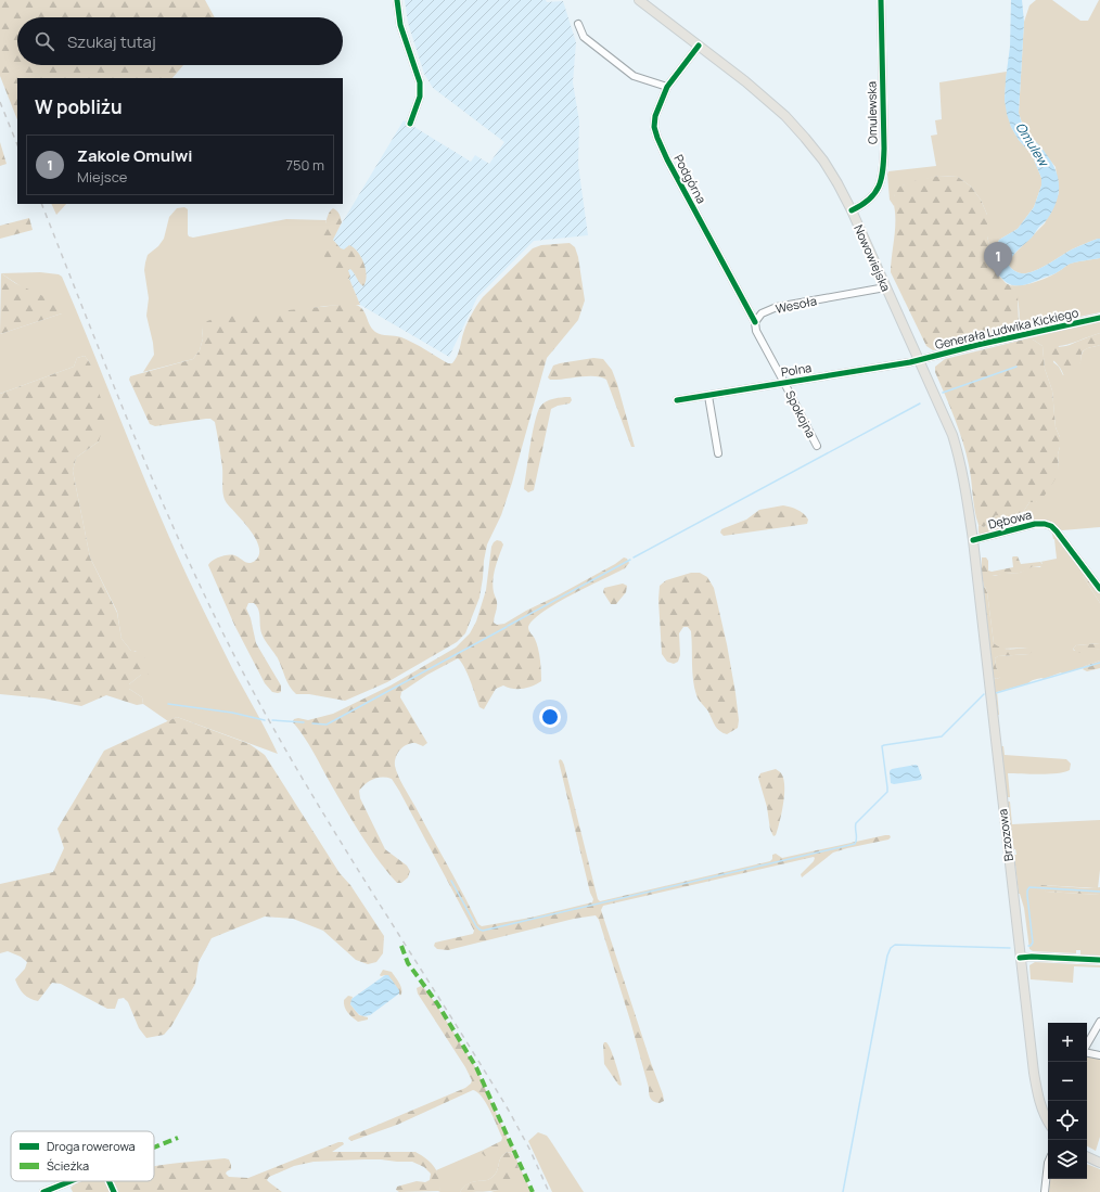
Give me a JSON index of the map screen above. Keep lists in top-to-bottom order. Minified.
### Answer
{"streets":{"main road":["Nowowiejska","Brzozowa"],"street":["Omulewska","Podgórna","Wesoła","Generała Ludwika Kickiego","Polna","Spokojna","Dębowa"]},"crossings":[["Omulewska","Nowowiejska"],["Podgórna","Nowowiejska"],["Podgórna","Wesoła"],["Nowowiejska","Wesoła"],["Nowowiejska","Generała Ludwika Kickiego"],["Nowowiejska","Polna"],["Nowowiejska","Dębowa"],["Nowowiejska","Brzozowa"],["Generała Ludwika Kickiego","Polna"],["Polna","Spokojna"],["Dębowa","Brzozowa"]],"water":["Omulew"],"legend":["Droga rowerowa","Ścieżka"],"page":{"search":"Szukaj tutaj","heading":"W pobliżu","list":[{"mark":"1","name":"Zakole Omulwi","note":"Miejsce","value":"750 m"}],"pins":"1","map_buttons":["+","−"]}}
